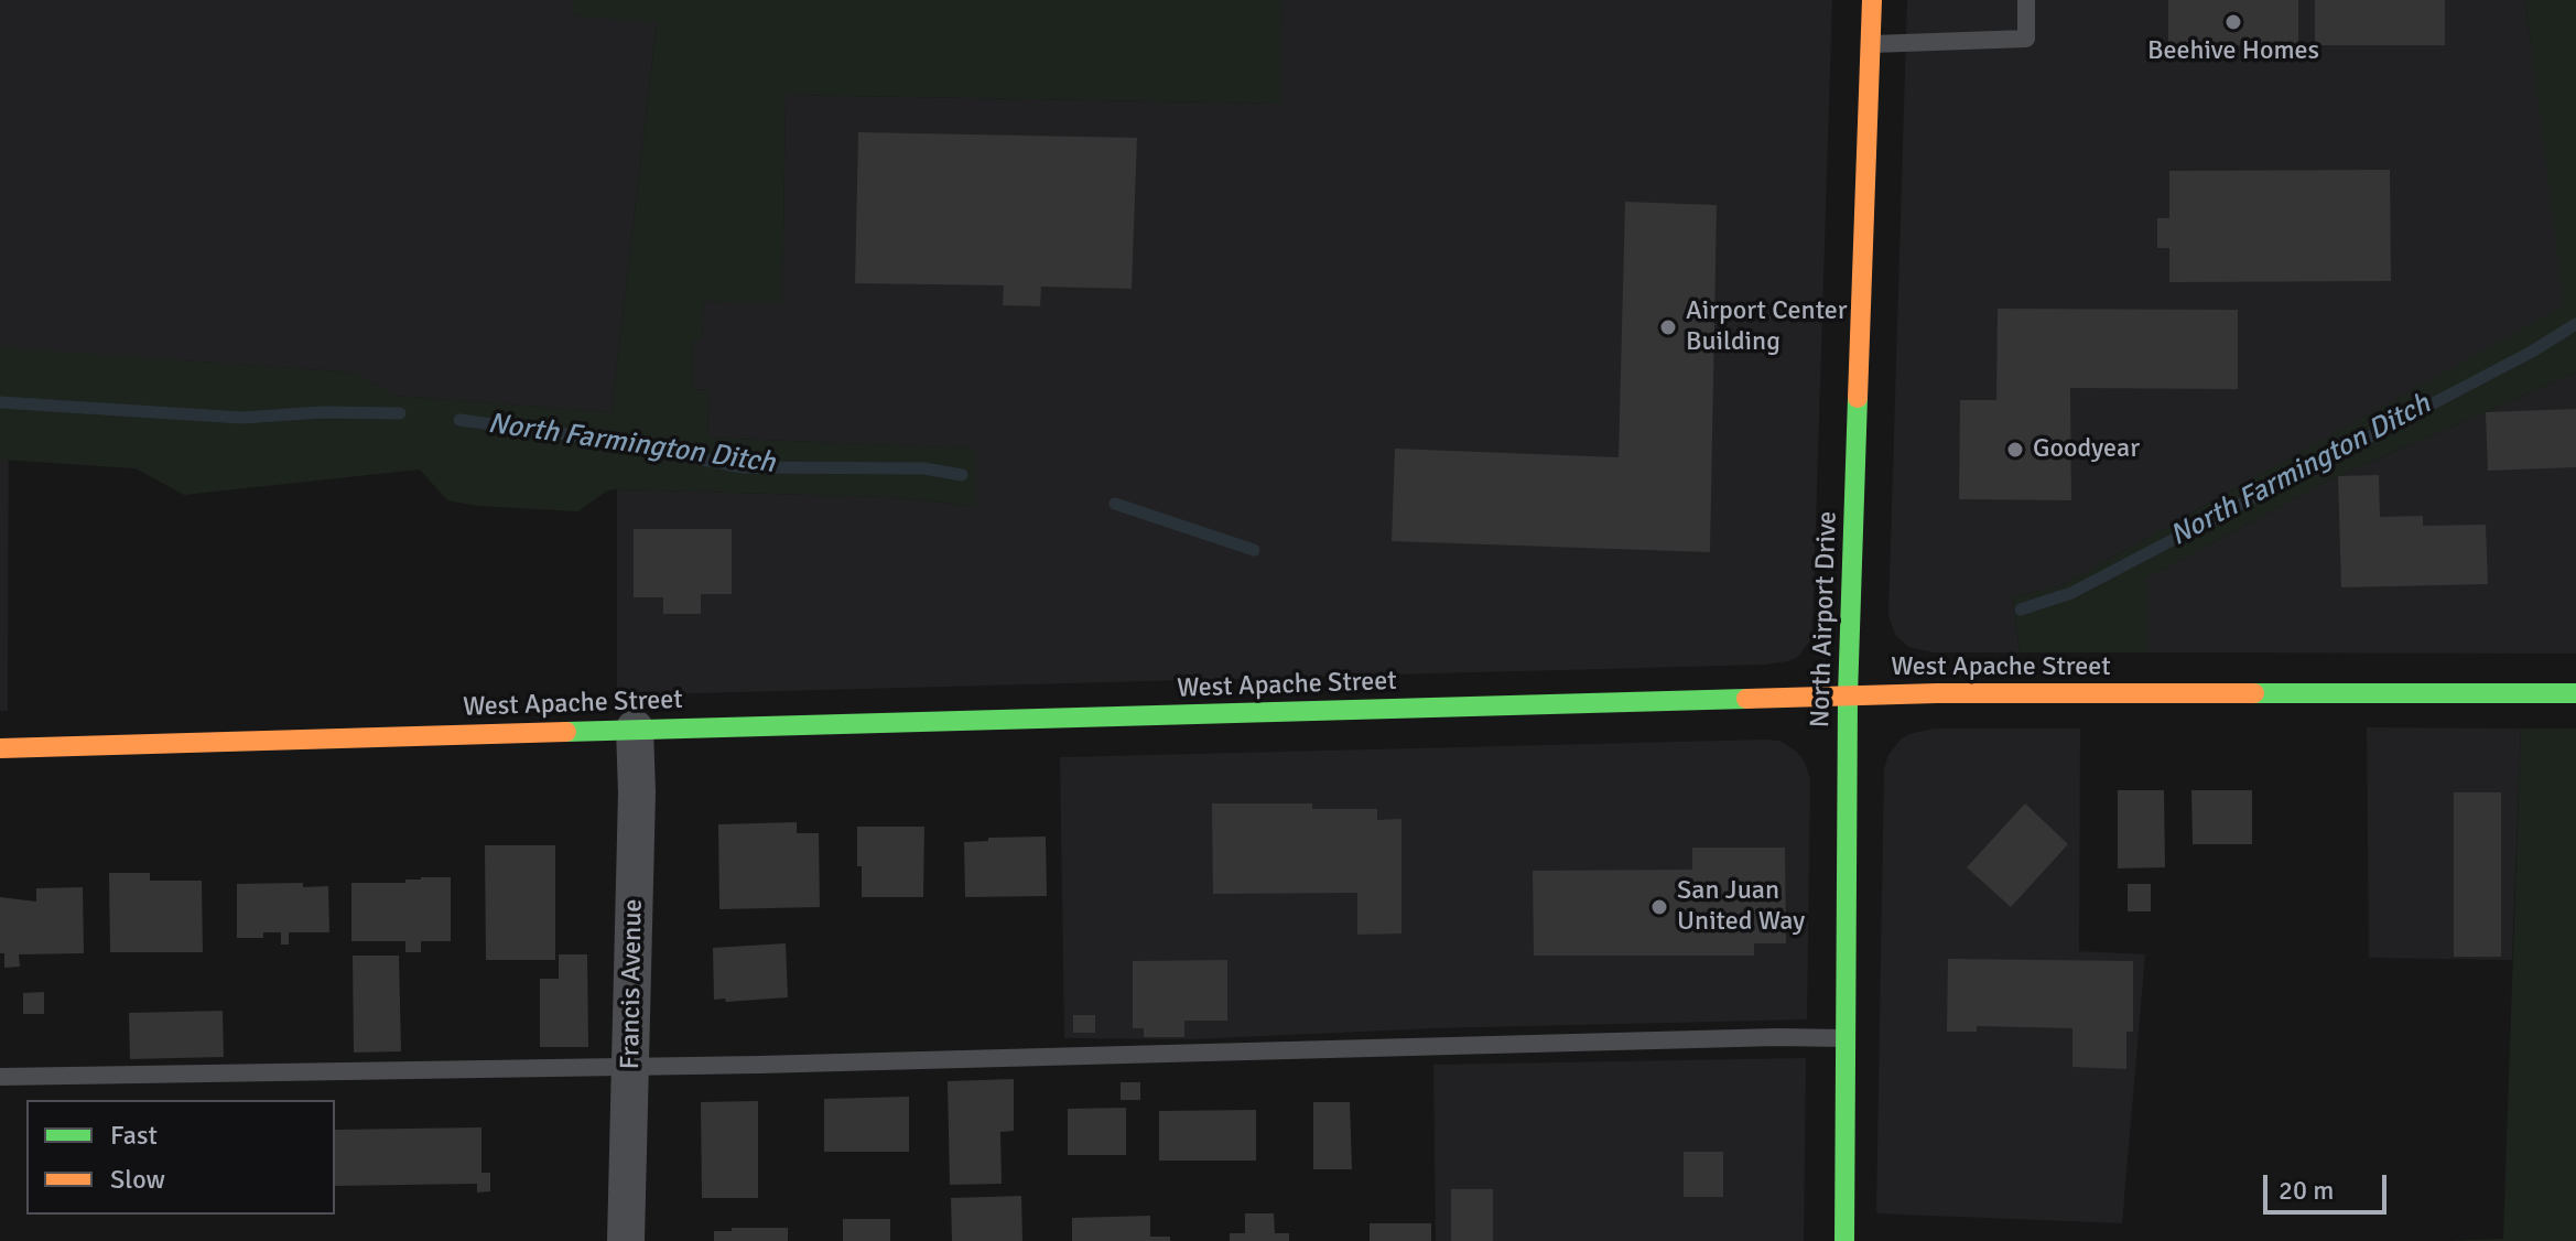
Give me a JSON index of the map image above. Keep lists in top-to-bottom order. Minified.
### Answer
{"streets":{"main road":["North Airport Drive","West Apache Street"],"street":["Francis Avenue"]},"crossings":[["North Airport Drive","West Apache Street"],["West Apache Street","Francis Avenue"]],"water":["North Farmington Ditch"],"places":["Beehive Homes","Airport Center Building","Goodyear","San Juan United Way"],"legend":["Fast","Slow"],"scale_bar":"20 m"}
